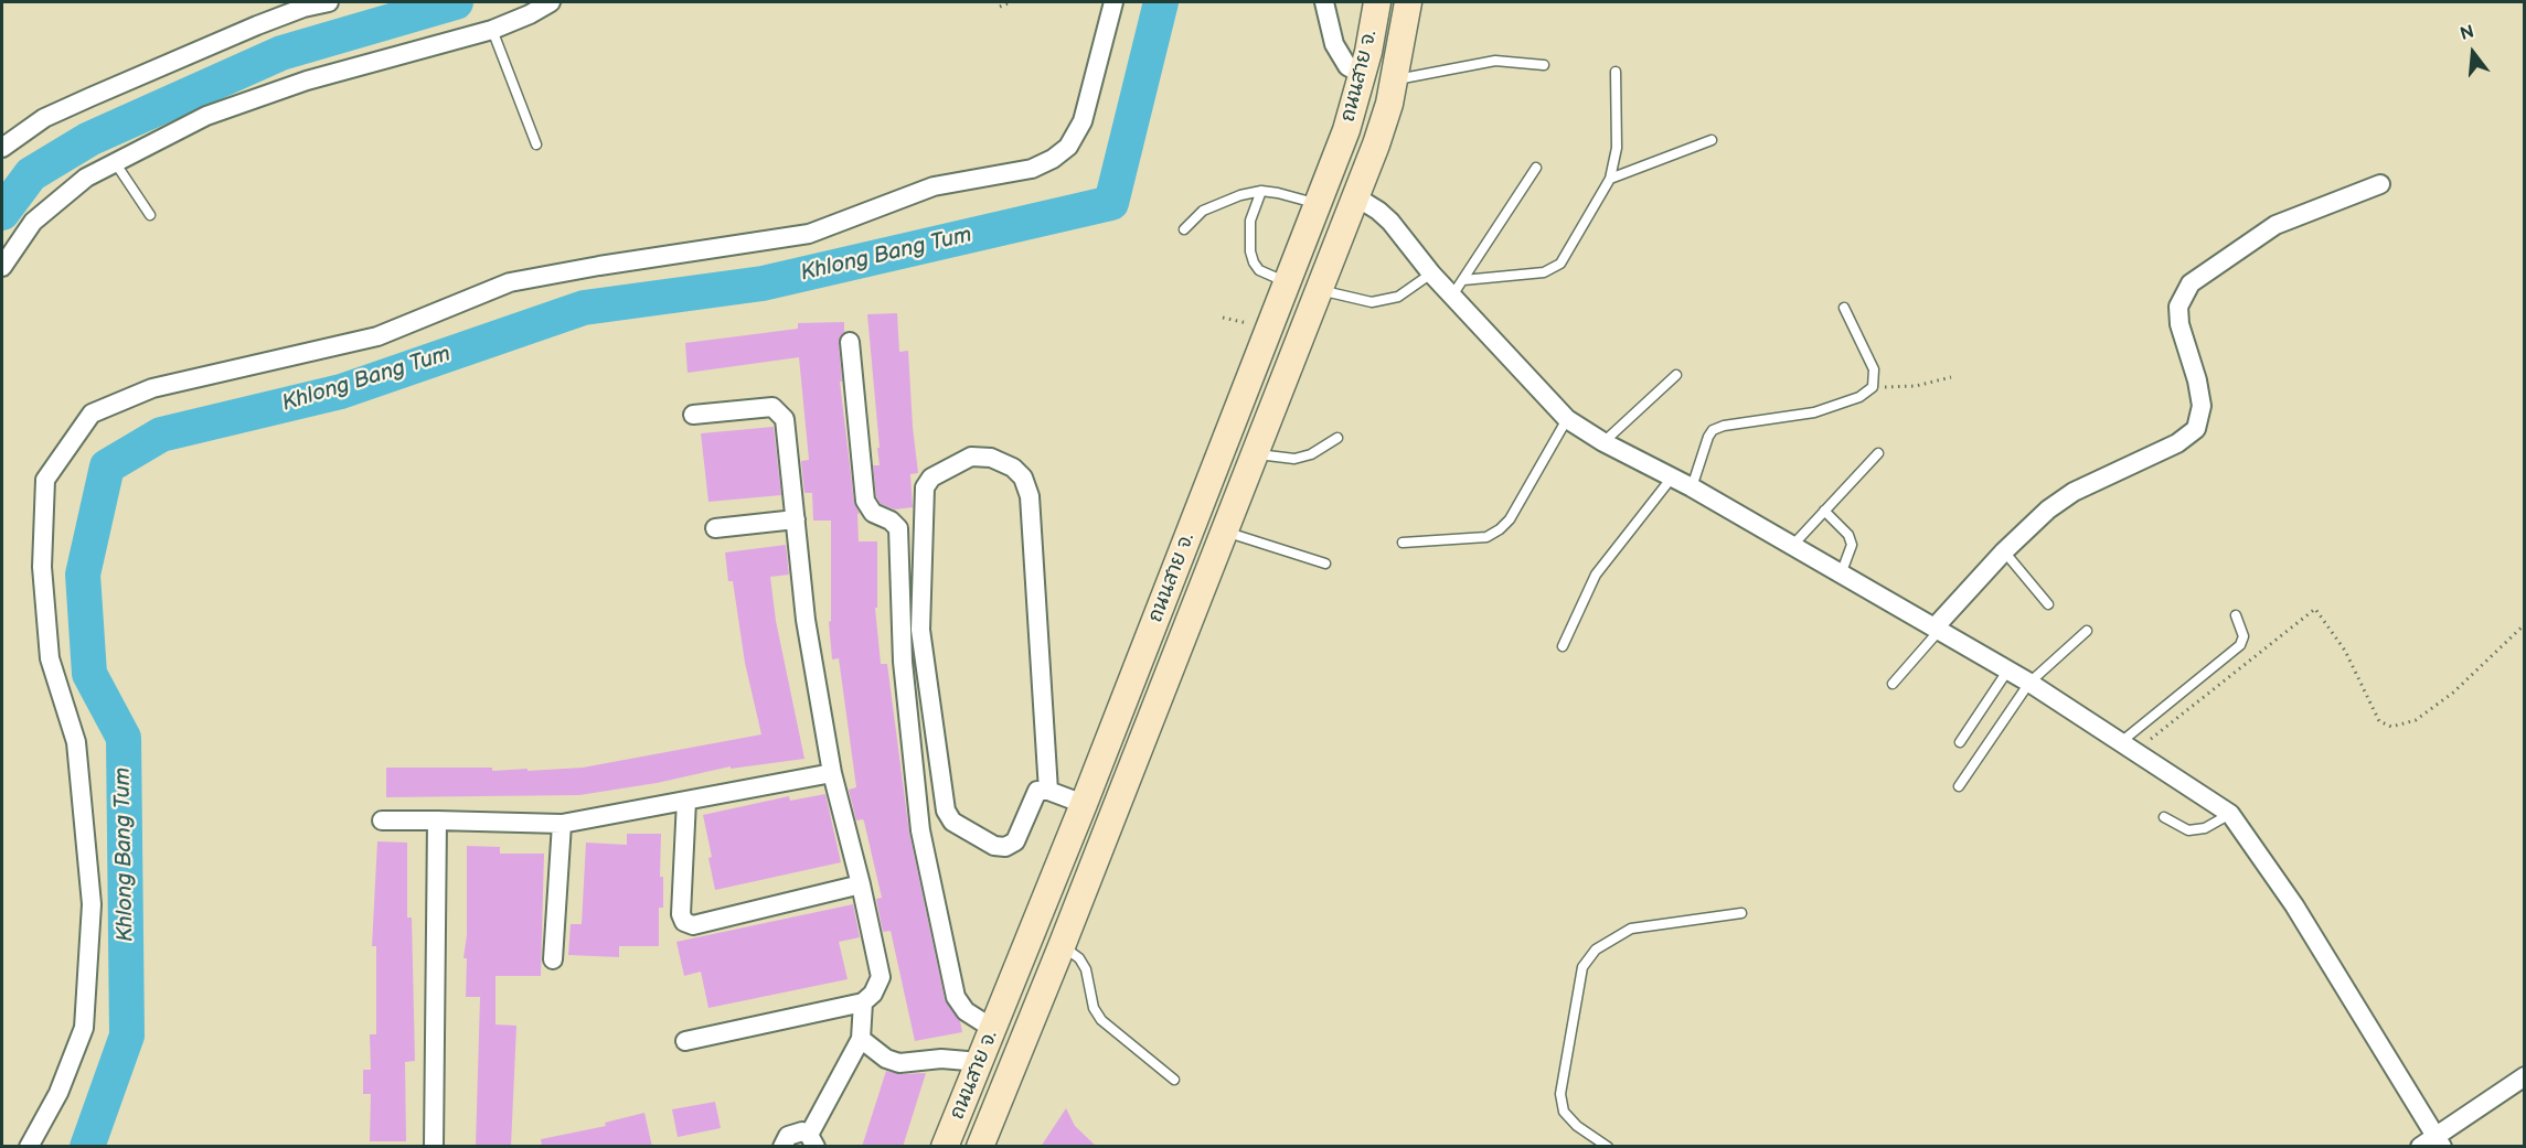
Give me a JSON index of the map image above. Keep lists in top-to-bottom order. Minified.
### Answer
{"streets":{"main road":["ถนนสาย จ."]},"water":["Khlong Bang Tum"],"north":"top"}
